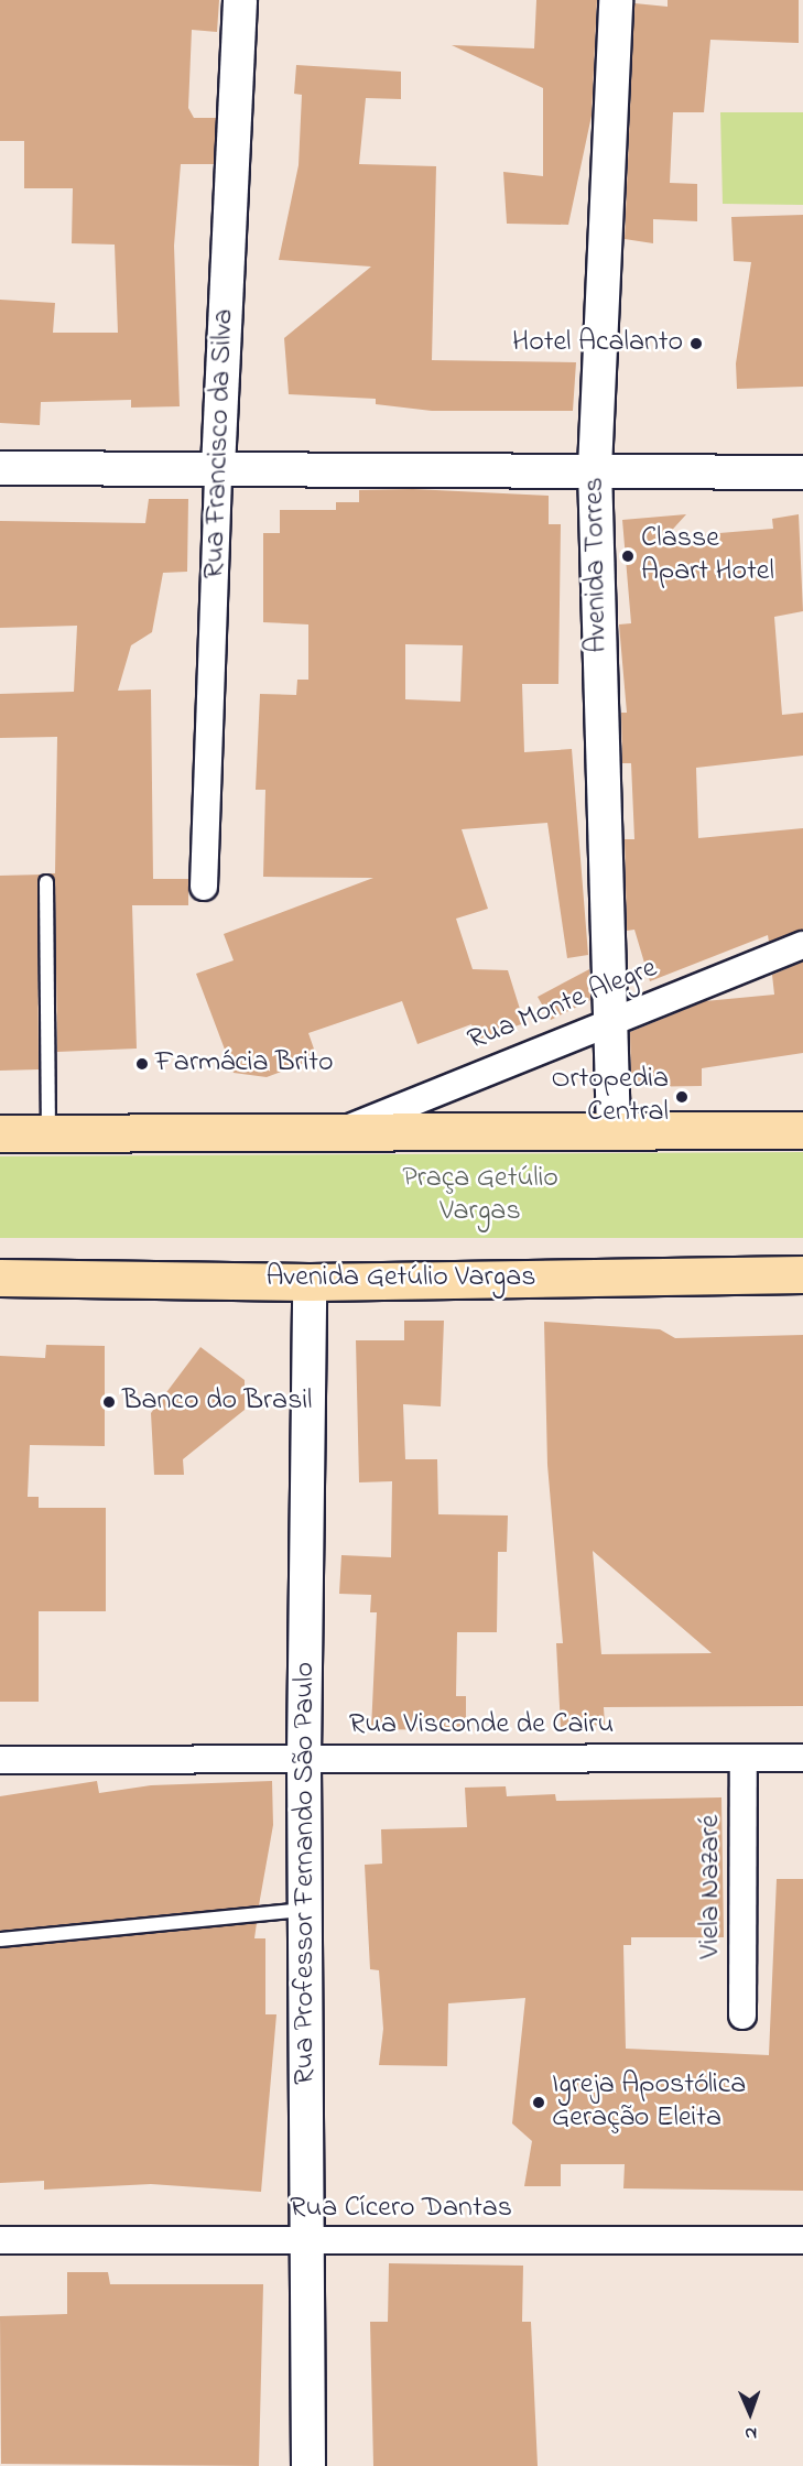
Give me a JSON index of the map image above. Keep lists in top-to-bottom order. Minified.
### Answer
{"streets":{"main road":["Avenida Getúlio Vargas"],"street":["Rua Francisco da Silva","Avenida Torres","Rua Monte Alegre","Rua Visconde de Cairu","Rua Professor Fernando São Paulo","Viela Nazaré","Rua Cícero Dantas"]},"crossings":[["Avenida Torres","Rua Monte Alegre"],["Avenida Getúlio Vargas","Rua Professor Fernando São Paulo"],["Rua Visconde de Cairu","Rua Professor Fernando São Paulo"],["Rua Visconde de Cairu","Viela Nazaré"],["Rua Professor Fernando São Paulo","Rua Cícero Dantas"]],"parks":["Praça Getúlio Vargas"],"places":["Hotel Acalanto","Classe Apart Hotel","Farmácia Brito","Ortopedia Central","Banco do Brasil","Igreja Apostólica Geração Eleita"],"north":"bottom"}
